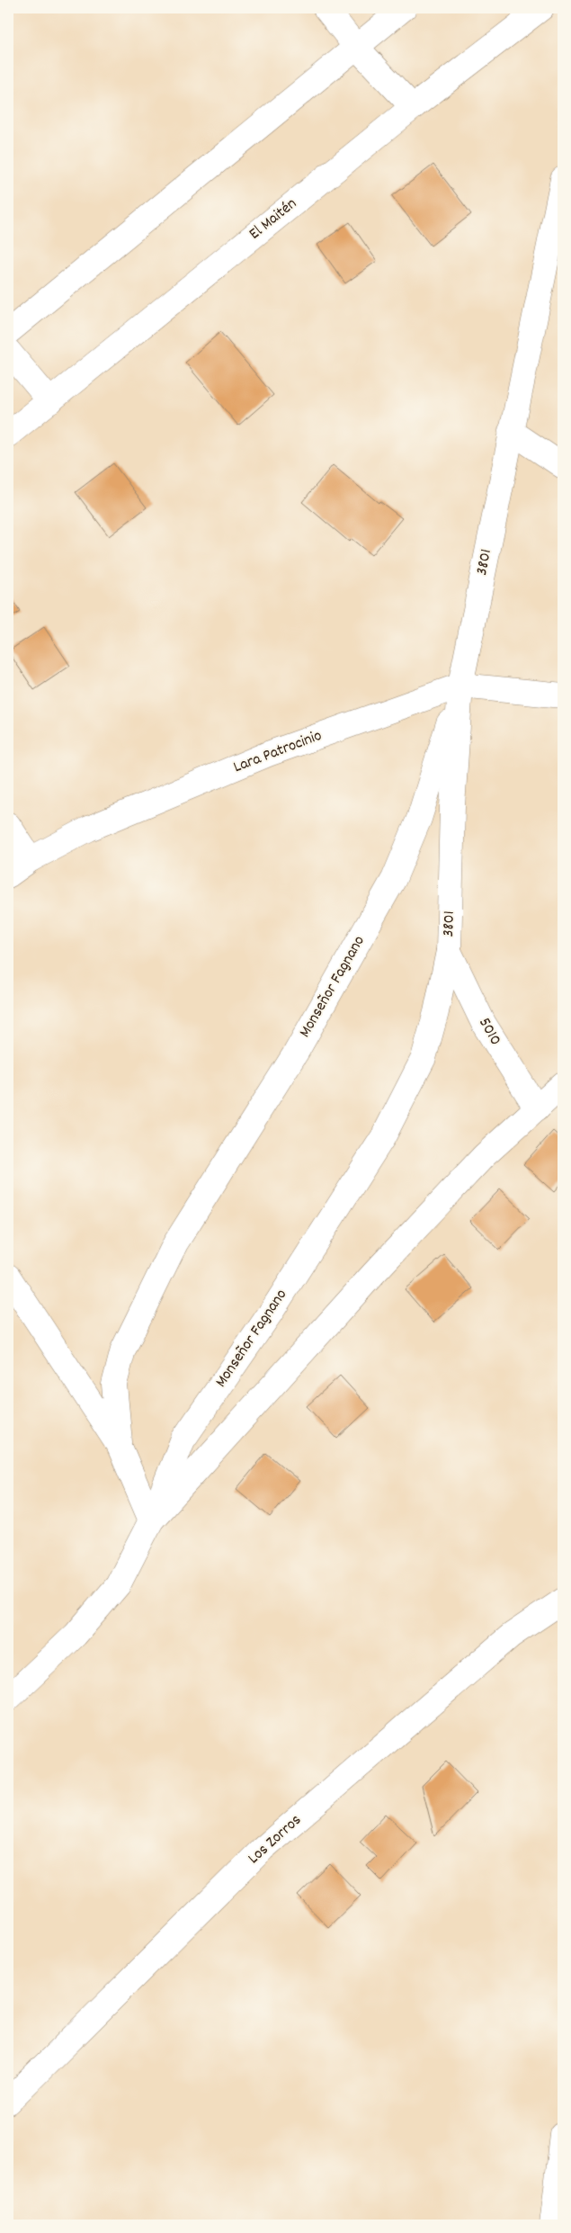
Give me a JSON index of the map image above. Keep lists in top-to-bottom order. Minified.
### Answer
{"streets":{"street":["El Maitén","3801","Lara Patrocinio","Monseñor Fagnano","5010","Los Zorros"]},"crossings":[["3801","Lara Patrocinio"],["3801","Monseñor Fagnano"],["3801","5010"],["Lara Patrocinio","Monseñor Fagnano"],["Monseñor Fagnano","5010"]]}
